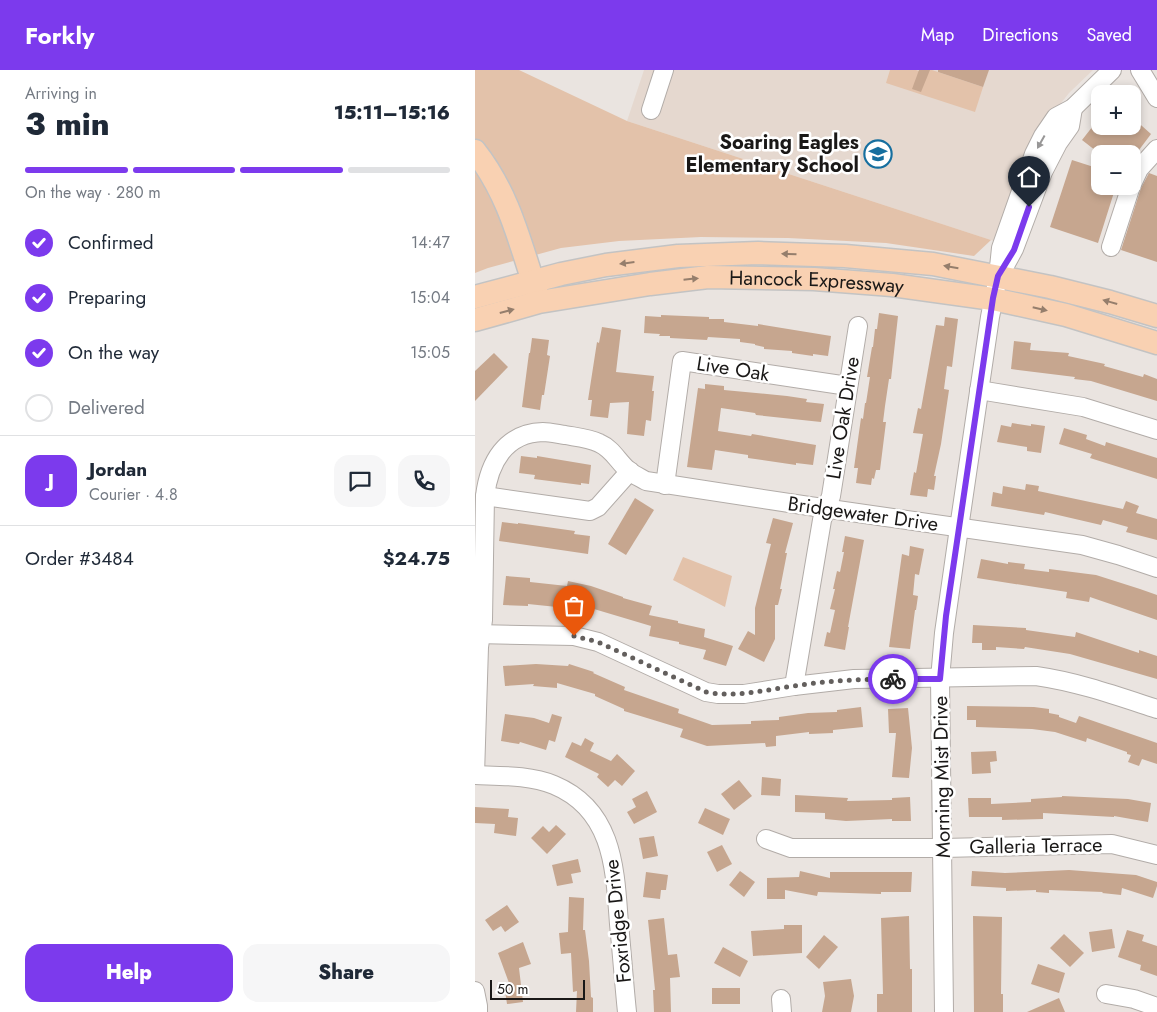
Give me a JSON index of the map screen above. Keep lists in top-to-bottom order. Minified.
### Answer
{"streets":{"main road":["Hancock Expressway"],"street":["Live Oak","Live Oak Drive","Bridgewater Drive","Morning Mist Drive","Galleria Terrace","Foxridge Drive"]},"crossings":[["Hancock Expressway","Morning Mist Drive"],["Live Oak","Live Oak Drive"],["Live Oak","Bridgewater Drive"],["Live Oak Drive","Bridgewater Drive"],["Bridgewater Drive","Morning Mist Drive"],["Bridgewater Drive","Foxridge Drive"],["Morning Mist Drive","Galleria Terrace"]],"places":{"school or university":["Soaring Eagles Elementary School"]},"scale_bar":"50 m","page":{"header":"Forkly","nav":["Map","Directions","Saved"],"heading":["3 min","Arriving in","15:11–15:16"],"panel":["Jordan","Courier · 4.8","Order #3484","$24.75"],"map_buttons":["+","−"],"bar":"On the way · 280 m","list":[["Confirmed","14:47"],["Preparing","15:04"],["On the way","15:05"],"Delivered"],"round":"J","buttons":["Help","Share"],"scale":"50 m"}}
